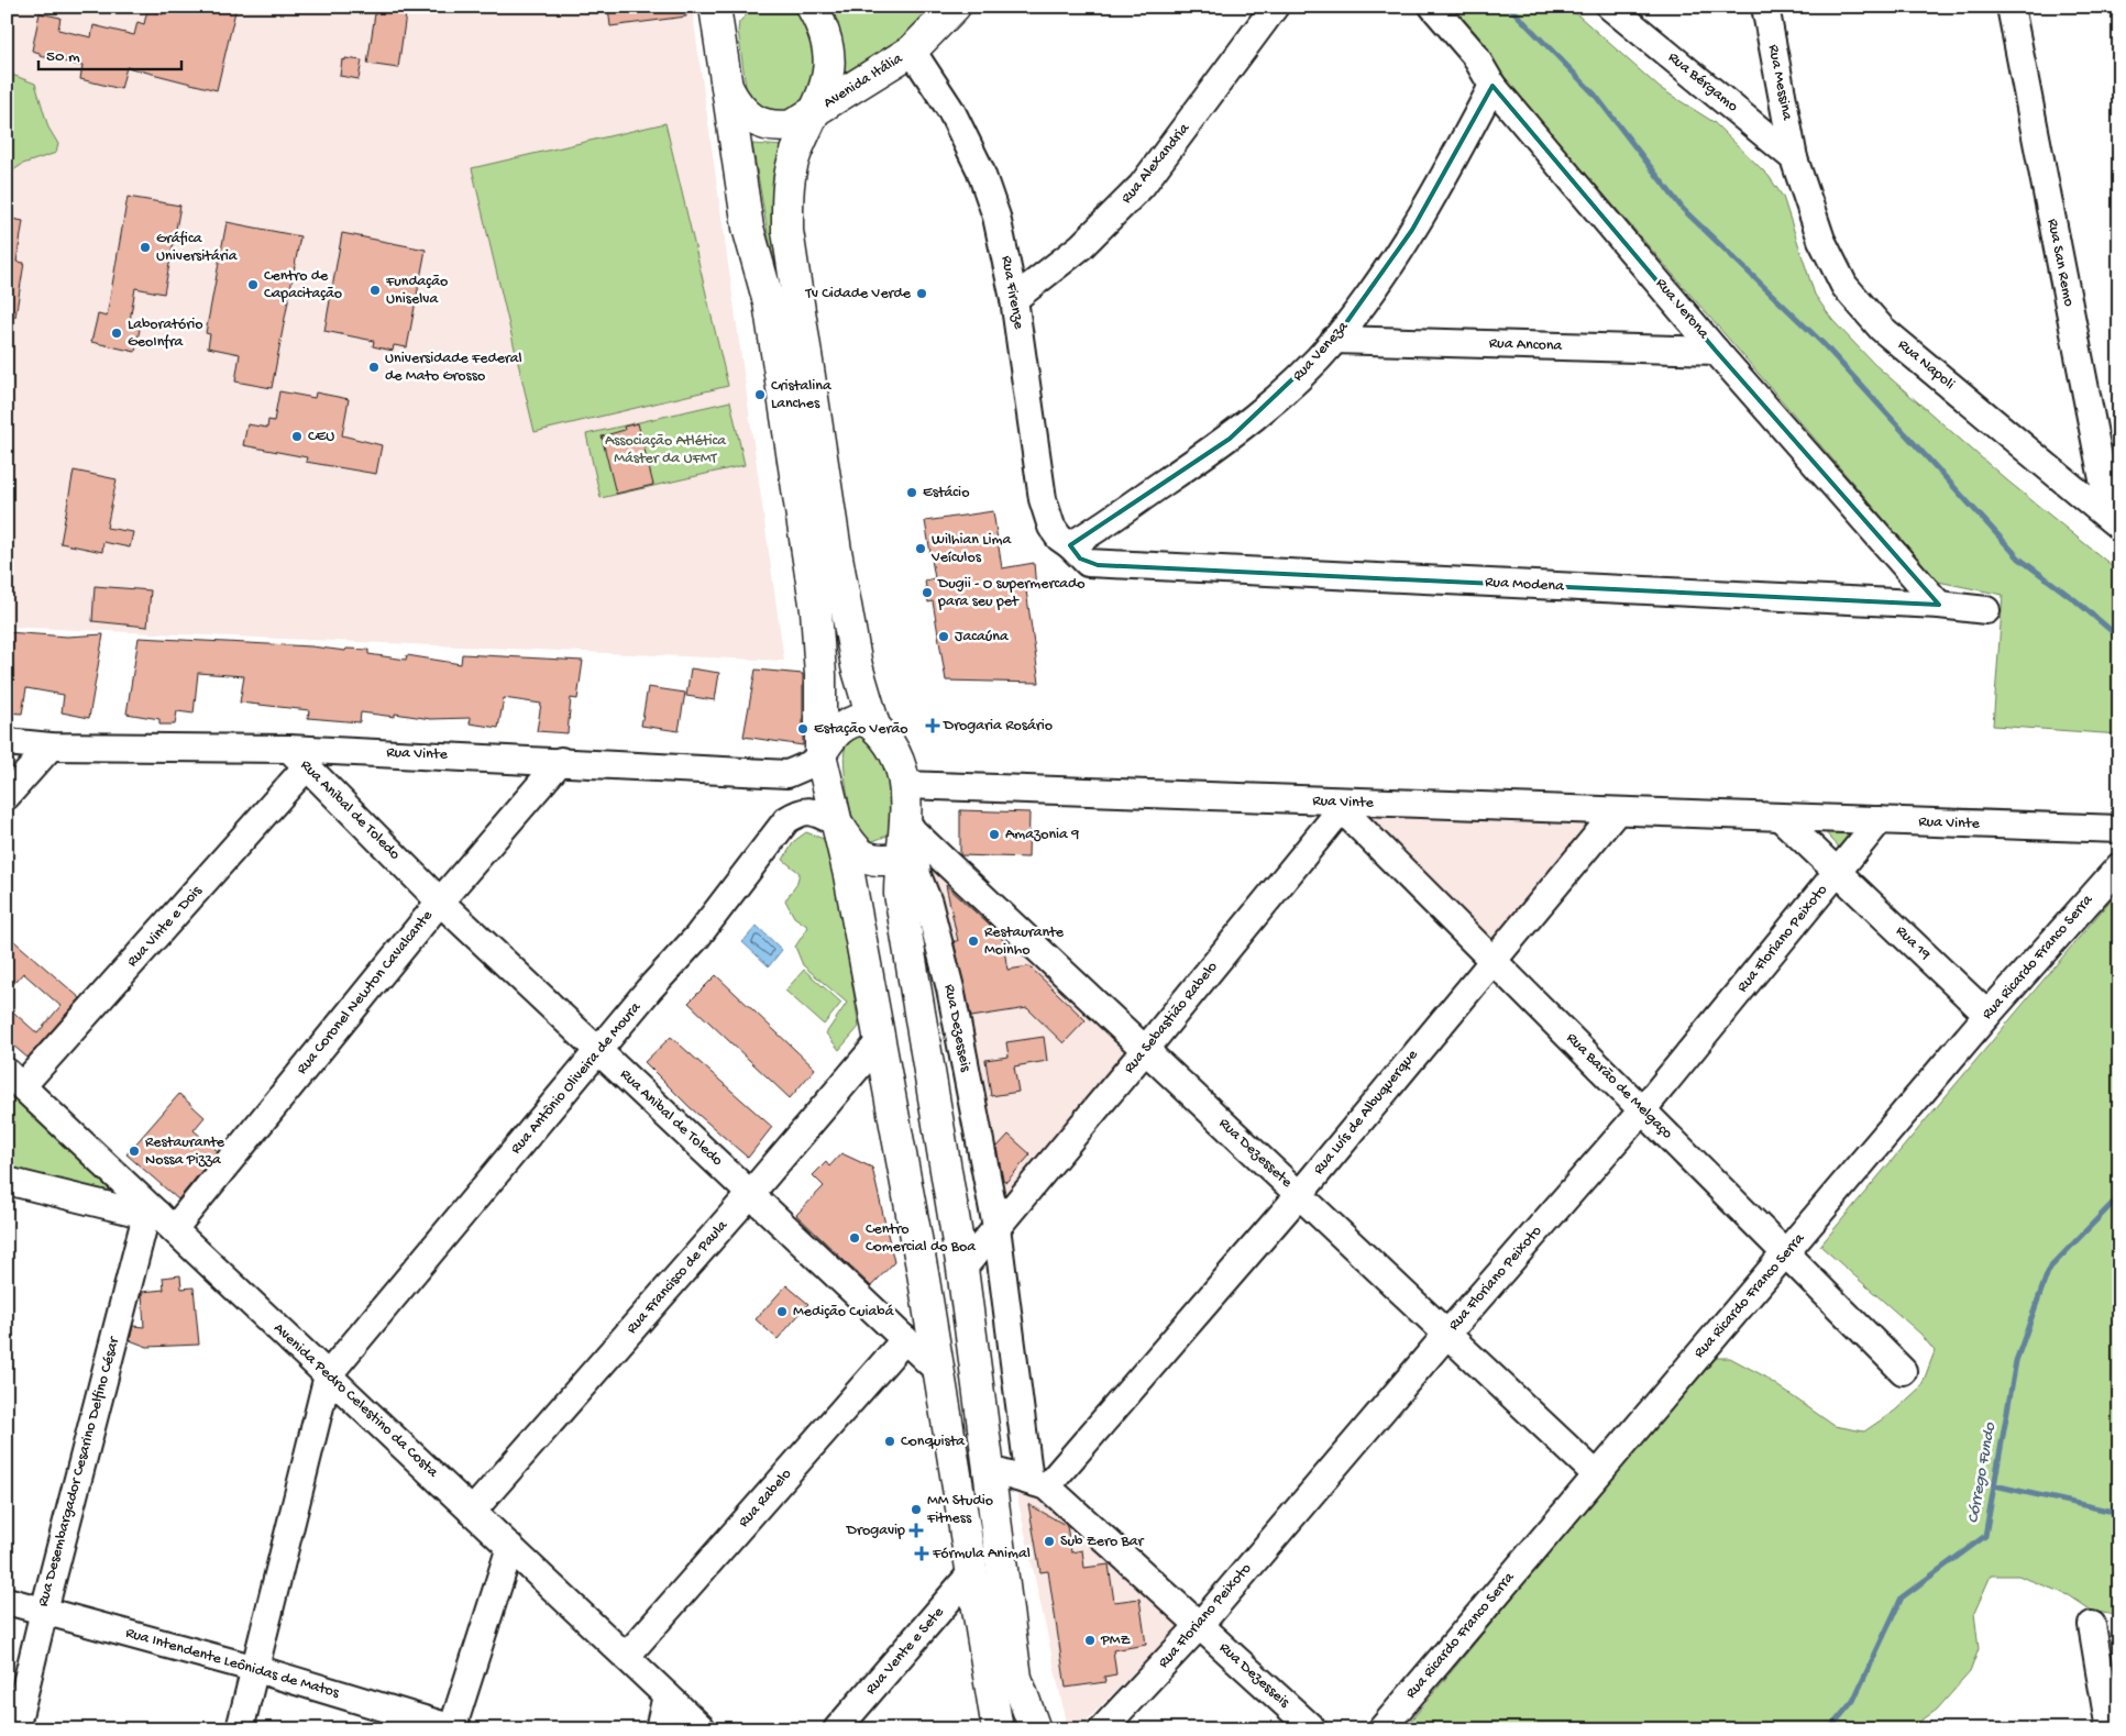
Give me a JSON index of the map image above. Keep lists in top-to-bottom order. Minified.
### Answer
{"streets":{"main road":["Avenida Itália"],"street":["Rua Bérgamo","Rua Messina","Rua Alexandria","Rua San Remo","Rua Firenze","Rua Verona","Rua Ancona","Rua Veneza","Rua Napoli","Rua Modena","Rua Vinte","Rua Anibal de Toledo","Rua Vinte e Dois","Rua Floriano Peixoto","Rua 19","Rua Ricardo Franco Serra","Rua Coronel Newton Cavalcante","Rua Sebastião Rabelo","Rua Dezesseis","Rua Antônio Oliveira de Moura","Rua Barão de Melgaço","Rua Luís de Albuquerque","Rua Dezessete","Rua Francisco de Paula","Avenida Pedro Celestino da Costa","Rua Desembargador Cesarino Delfino César","Rua Rabelo","Rua Vente e Sete","Rua Intendente Leônidas de Matos"]},"crossings":[["Avenida Itália","Rua Firenze"],["Rua Bérgamo","Rua Messina"],["Rua Bérgamo","Rua Napoli"],["Rua Messina","Rua Napoli"],["Rua Alexandria","Rua Firenze"],["Rua San Remo","Rua Napoli"],["Rua Firenze","Rua Veneza"],["Rua Firenze","Rua Modena"],["Rua Verona","Rua Ancona"],["Rua Verona","Rua Veneza"],["Rua Verona","Rua Modena"],["Rua Ancona","Rua Veneza"],["Rua Veneza","Rua Modena"],["Rua Vinte","Rua Anibal de Toledo"],["Rua Vinte","Rua Vinte e Dois"],["Rua Vinte","Rua Floriano Peixoto"],["Rua Vinte","Rua Coronel Newton Cavalcante"],["Rua Vinte","Rua Sebastião Rabelo"],["Rua Vinte","Rua Barão de Melgaço"],["Rua Vinte","Rua Luís de Albuquerque"],["Rua Anibal de Toledo","Rua Vinte e Dois"],["Rua Anibal de Toledo","Rua Coronel Newton Cavalcante"],["Rua Anibal de Toledo","Rua Antônio Oliveira de Moura"],["Rua Anibal de Toledo","Rua Francisco de Paula"],["Rua Anibal de Toledo","Rua Rabelo"],["Rua Vinte e Dois","Avenida Pedro Celestino da Costa"],["Rua Floriano Peixoto","Rua 19"],["Rua Floriano Peixoto","Rua Dezesseis"],["Rua Floriano Peixoto","Rua Barão de Melgaço"],["Rua Floriano Peixoto","Rua Dezessete"],["Rua 19","Rua Ricardo Franco Serra"],["Rua Ricardo Franco Serra","Rua Barão de Melgaço"],["Rua Ricardo Franco Serra","Rua Dezessete"],["Rua Coronel Newton Cavalcante","Avenida Pedro Celestino da Costa"],["Rua Coronel Newton Cavalcante","Rua Desembargador Cesarino Delfino César"],["Rua Sebastião Rabelo","Rua Dezesseis"],["Rua Sebastião Rabelo","Rua Barão de Melgaço"],["Rua Sebastião Rabelo","Rua Dezessete"],["Rua Dezesseis","Rua Luís de Albuquerque"],["Rua Dezesseis","Rua Dezessete"],["Rua Antônio Oliveira de Moura","Avenida Pedro Celestino da Costa"],["Rua Barão de Melgaço","Rua Luís de Albuquerque"],["Rua Luís de Albuquerque","Rua Dezessete"],["Rua Francisco de Paula","Avenida Pedro Celestino da Costa"],["Avenida Pedro Celestino da Costa","Rua Desembargador Cesarino Delfino César"],["Avenida Pedro Celestino da Costa","Rua Rabelo"],["Rua Desembargador Cesarino Delfino César","Rua Intendente Leônidas de Matos"]],"water":["Córrego Fundo"],"parks":["Associação Atlética Máster da UFMT"],"places":{"other":["Gráfica Universitária","Centro de Capacitação","Fundação Uniselva","Tv Cidade Verde","Laboratório GeoInfra","Universidade Federal de Mato Grosso","Cristalina Lanches","CEU","Estácio","Wilhian Lima Veículos","Dugii - O supermercado para seu pet","Jacaúna","Estação Verão","Amazonia 9","Restaurante Moinho","Restaurante Nossa Pizza","Centro Comercial do Boa","Medição Cuiabá","Conquista","MM Studio Fitness","Sub Zero Bar","PMZ"],"health":["Drogaria Rosário","Drogavip","Fórmula Animal"]},"scale_bar":"50 m"}
